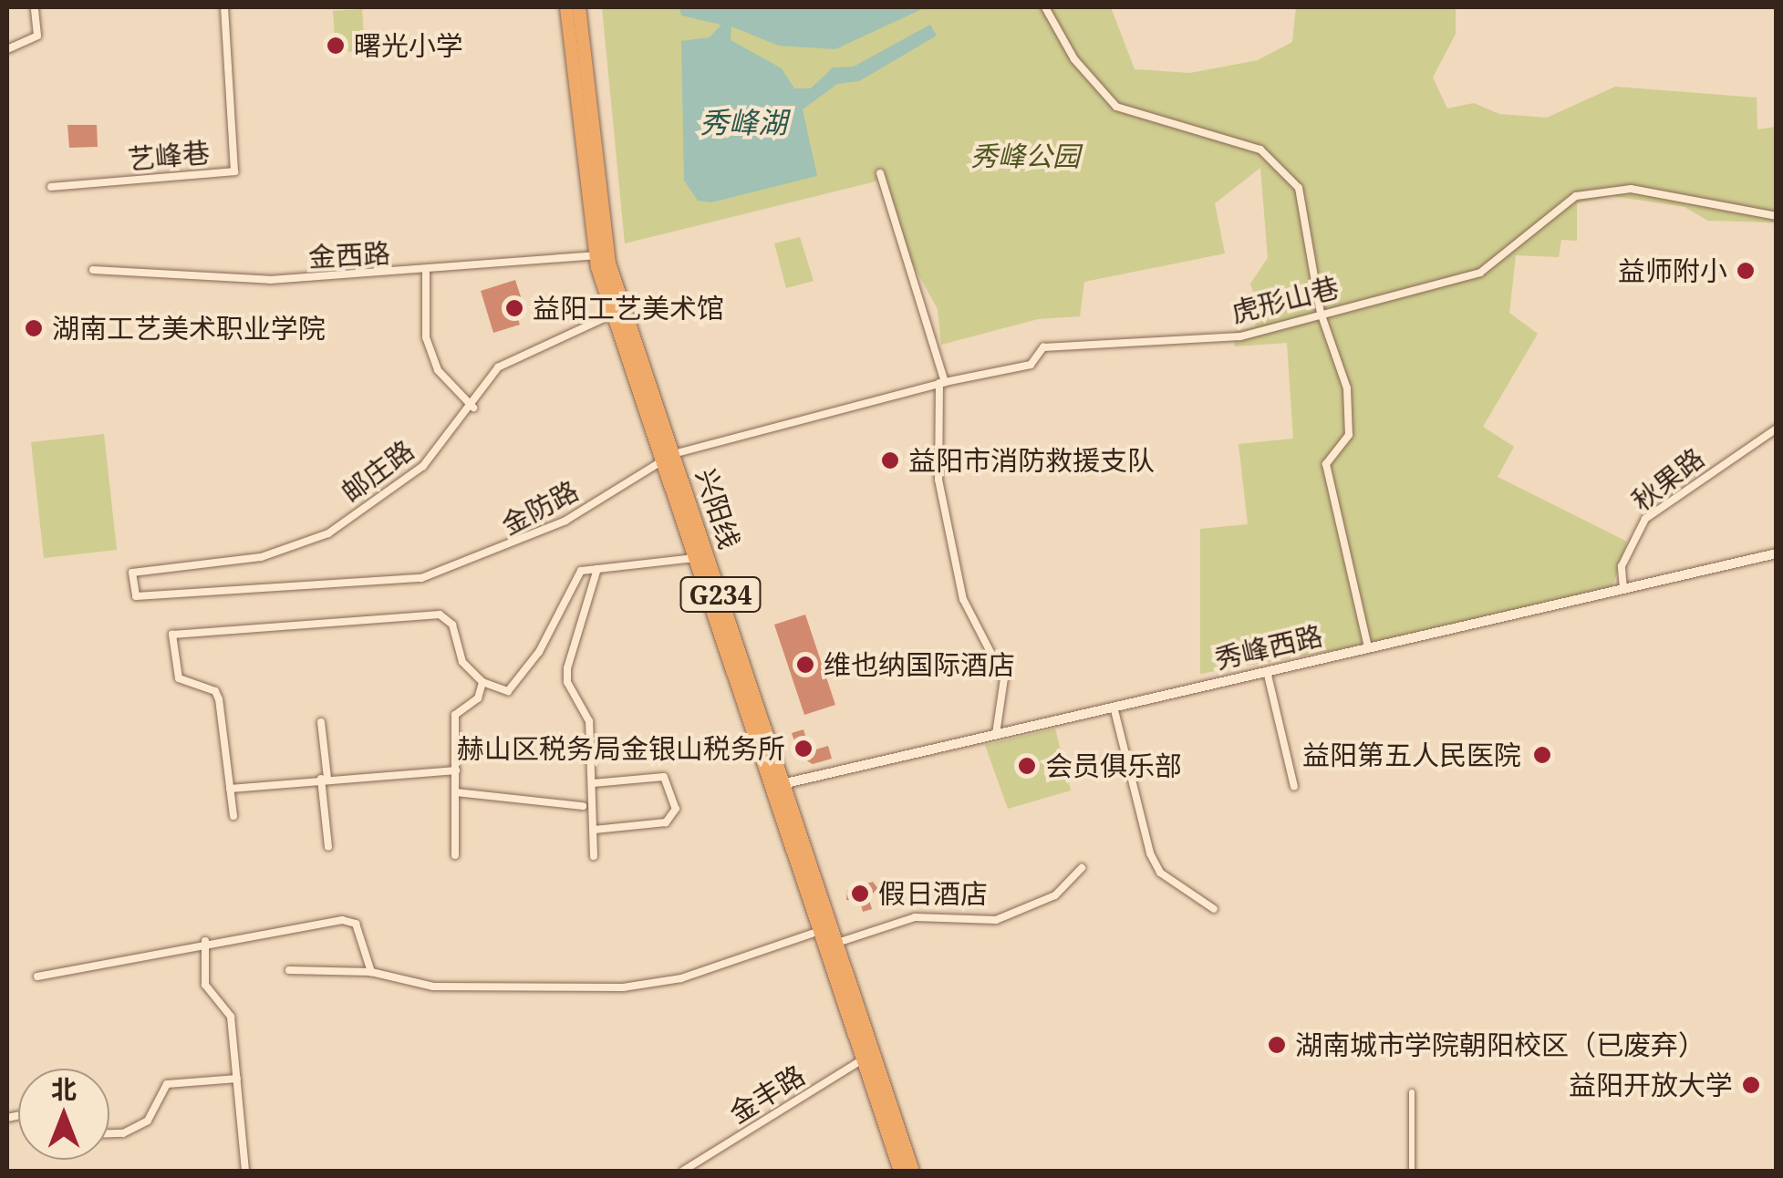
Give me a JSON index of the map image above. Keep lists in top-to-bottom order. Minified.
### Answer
{"streets":{"highway":["兴阳线","G234"],"street":["艺峰巷","金西路","虎形山巷","邮庄路","秋果路","金防路","秀峰西路","金丰路"]},"crossings":[["金西路","兴阳线"],["虎形山巷","金防路"],["邮庄路","金防路"],["邮庄路","兴阳线"],["秋果路","秀峰西路"],["金防路","兴阳线"],["兴阳线","秀峰西路"],["兴阳线","金丰路"]],"water":["秀峰湖"],"parks":["秀峰公园"],"places":["曙光小学","益师附小","益阳工艺美术馆","湖南工艺美术职业学院","益阳市消防救援支队","维也纳国际酒店","赫山区税务局金银山税务所","益阳第五人民医院","会员俱乐部","假日酒店","湖南城市学院朝阳校区（已废弃）","益阳开放大学"],"north":"top"}
